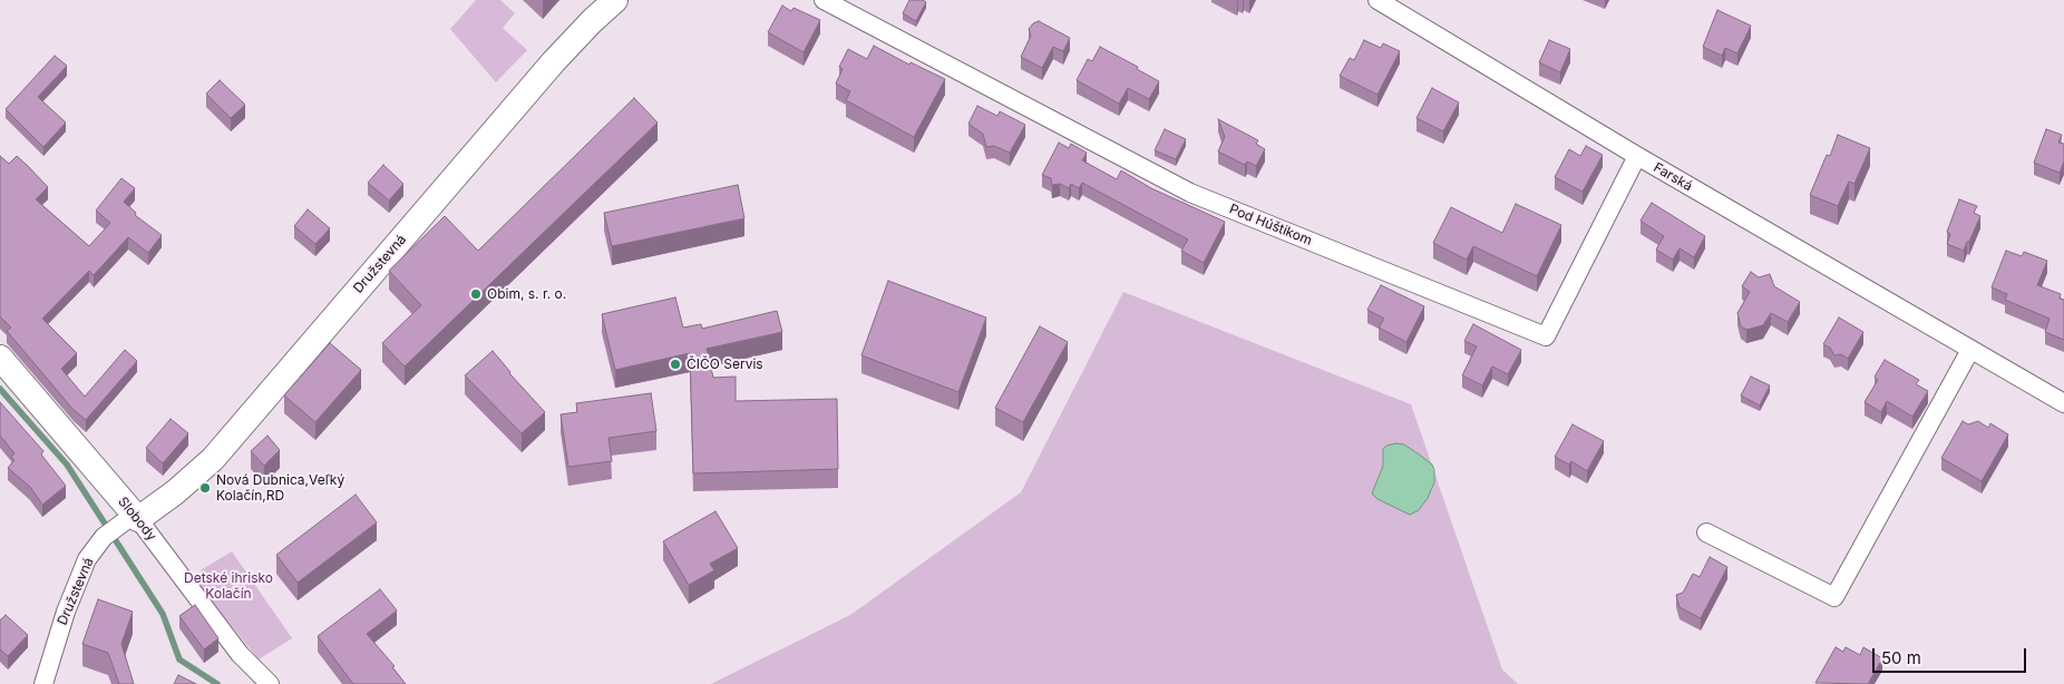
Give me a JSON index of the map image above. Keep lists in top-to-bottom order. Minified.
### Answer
{"streets":{"street":["Farská","Pod Húštikom","Družstevná","Slobody"]},"crossings":[["Farská","Pod Húštikom"],["Družstevná","Slobody"]],"parks":["Detské ihrisko Kolačín"],"places":["Obim, s. r. o.","ČIČO Servis","Nová Dubnica,Veľký Kolačín,RD"],"scale_bar":"50 m"}
